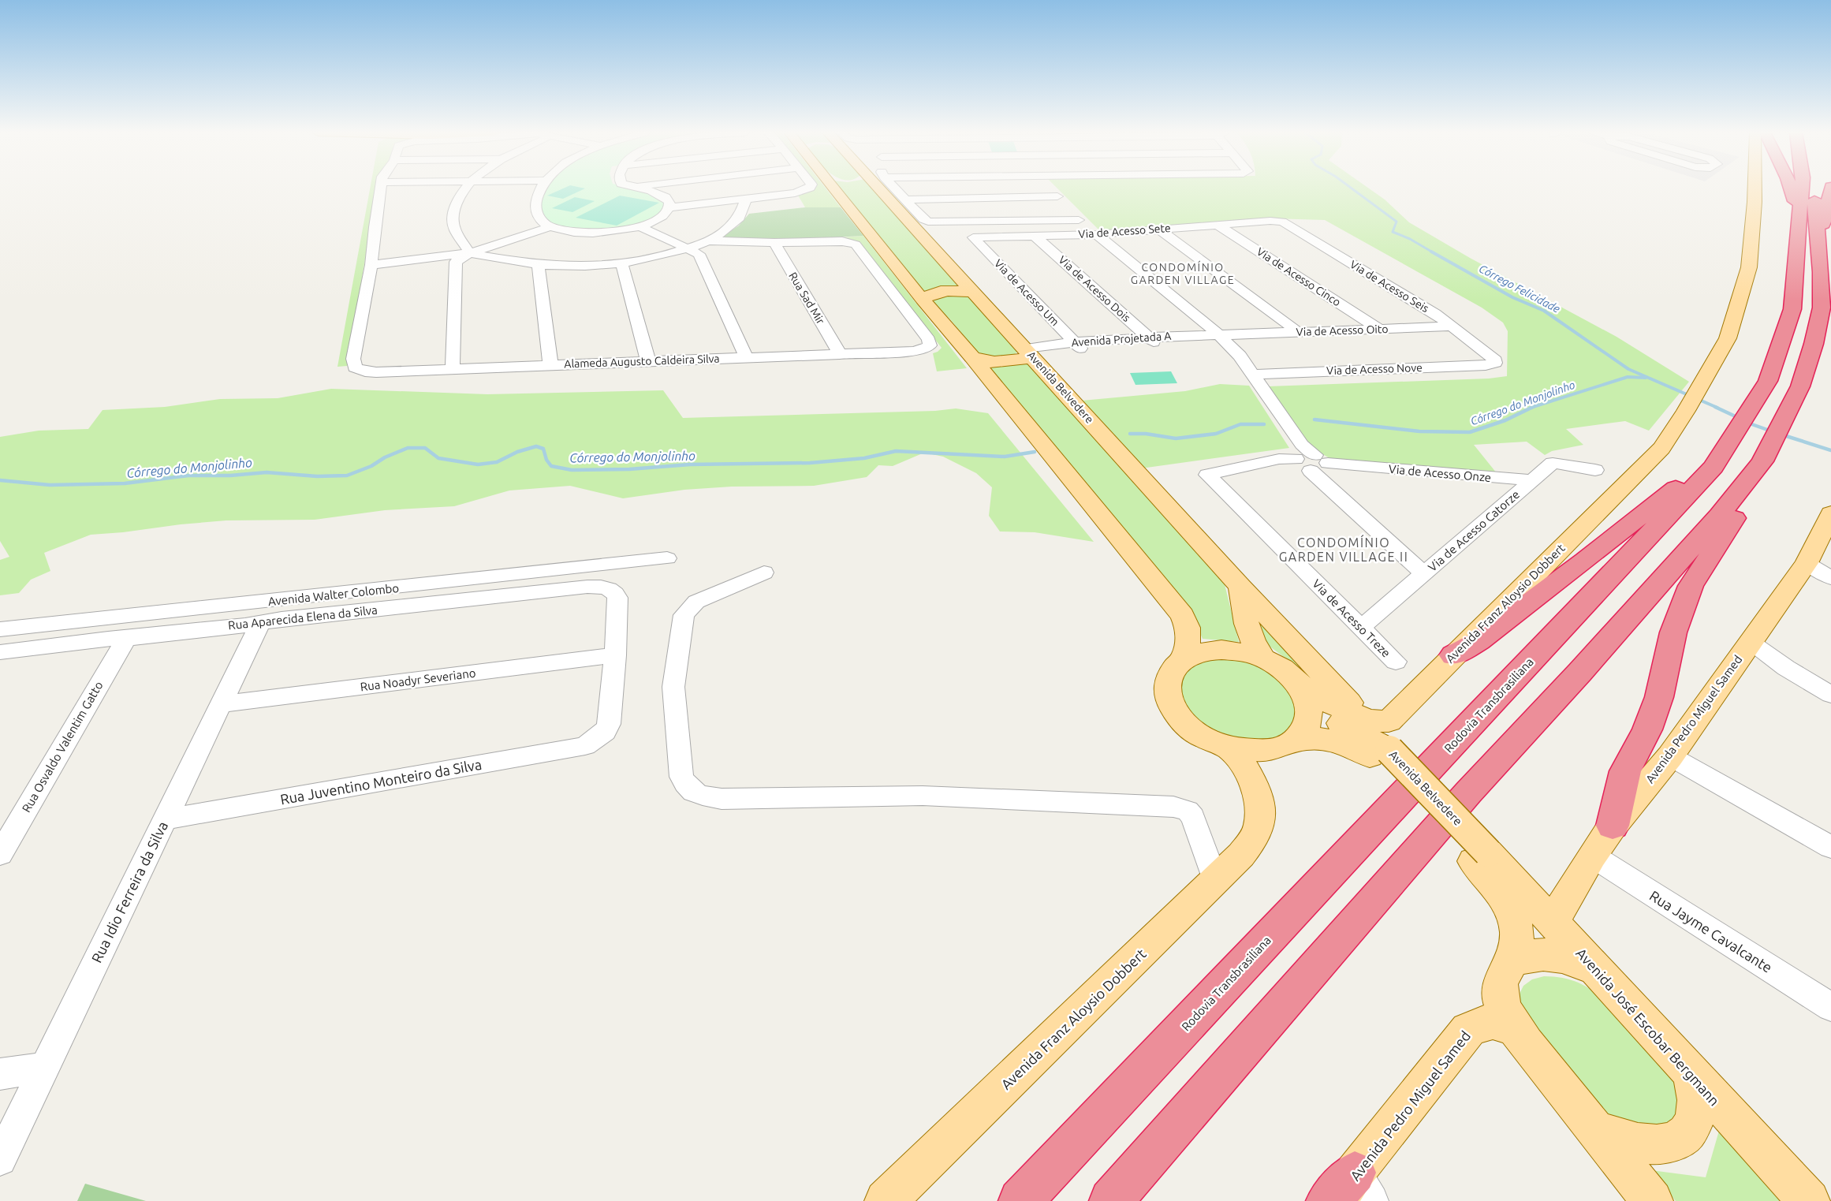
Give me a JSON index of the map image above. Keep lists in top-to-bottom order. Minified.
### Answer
{"streets":{"highway":["Rodovia Transbrasiliana"],"main road":["Avenida Belvedere","Avenida Franz Aloysio Dobbert","Avenida Pedro Miguel Samed","Avenida José Escobar Bergmann"],"street":["Via de Acesso Sete","Via de Acesso Cinco","Via de Acesso Seis","Via de Acesso Dois","Via de Acesso Um","Rua Sad Mir","Via de Acesso Oito","Avenida Projetada A","Alameda Augusto Caldeira Silva","Via de Acesso Nove","Via de Acesso Onze","Via de Acesso Catorze","Avenida Walter Colombo","Rua Aparecida Elena da Silva","Via de Acesso Treze","Rua Noadyr Severiano","Rua Osvaldo Valentim Gatto","Rua Juventino Monteiro da Silva","Rua Idio Ferreira da Silva","Rua Jayme Cavalcante"]},"crossings":[["Via de Acesso Sete","Via de Acesso Cinco"],["Via de Acesso Sete","Via de Acesso Seis"],["Via de Acesso Sete","Via de Acesso Dois"],["Via de Acesso Sete","Via de Acesso Um"],["Via de Acesso Cinco","Via de Acesso Oito"],["Via de Acesso Seis","Via de Acesso Oito"],["Via de Acesso Seis","Via de Acesso Nove"],["Via de Acesso Dois","Avenida Projetada A"],["Via de Acesso Um","Avenida Projetada A"],["Rua Sad Mir","Alameda Augusto Caldeira Silva"],["Via de Acesso Oito","Avenida Projetada A"],["Avenida Projetada A","Avenida Belvedere"],["Avenida Belvedere","Avenida Franz Aloysio Dobbert"],["Avenida Belvedere","Avenida José Escobar Bergmann"],["Via de Acesso Onze","Via de Acesso Catorze"],["Via de Acesso Onze","Via de Acesso Treze"],["Via de Acesso Catorze","Via de Acesso Treze"],["Rua Aparecida Elena da Silva","Rua Noadyr Severiano"],["Rua Aparecida Elena da Silva","Rua Osvaldo Valentim Gatto"],["Rua Aparecida Elena da Silva","Rua Juventino Monteiro da Silva"],["Rua Aparecida Elena da Silva","Rua Idio Ferreira da Silva"],["Rua Noadyr Severiano","Rua Juventino Monteiro da Silva"],["Rua Noadyr Severiano","Rua Idio Ferreira da Silva"],["Avenida Pedro Miguel Samed","Rua Jayme Cavalcante"],["Avenida Pedro Miguel Samed","Avenida José Escobar Bergmann"],["Rua Juventino Monteiro da Silva","Rua Idio Ferreira da Silva"]],"districts":["CONDOMÍNIO GARDEN VILLAGE","CONDOMÍNIO GARDEN VILLAGE II"],"water":["Córrego Felicidade","Córrego do Monjolinho"]}
